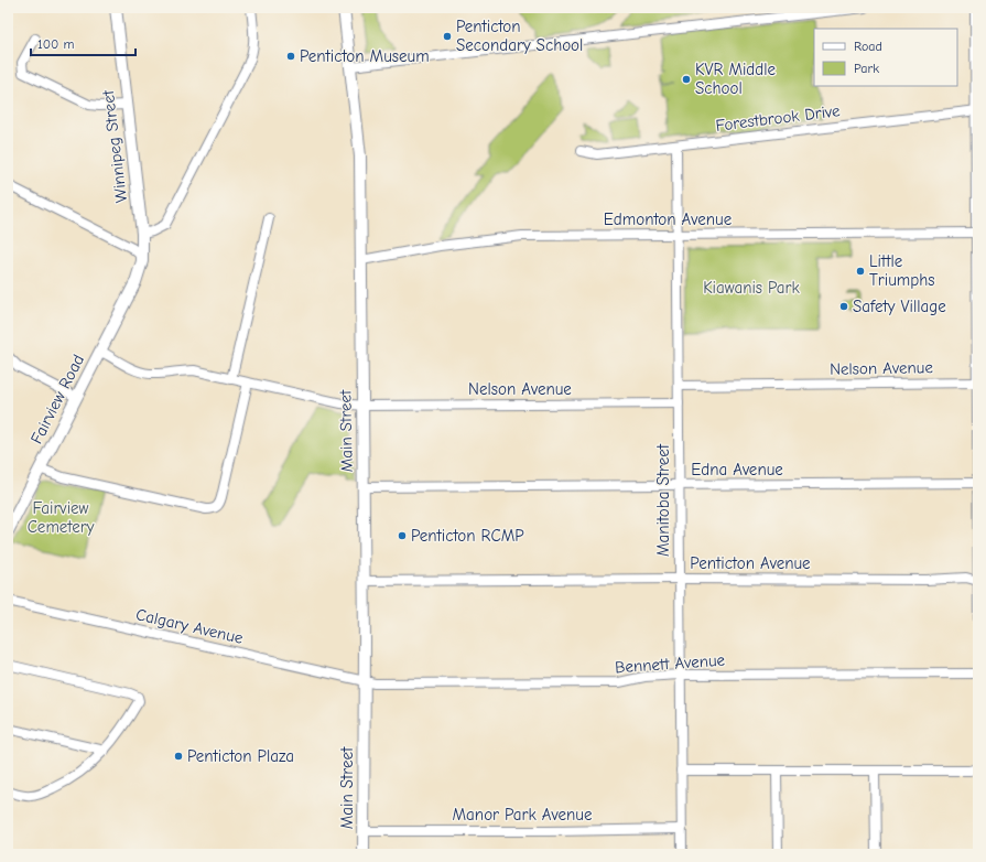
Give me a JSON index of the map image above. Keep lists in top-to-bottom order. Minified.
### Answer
{"streets":{"main road":["Winnipeg Street","Fairview Road","Main Street"],"street":["Forestbrook Drive","Edmonton Avenue","Nelson Avenue","Edna Avenue","Manitoba Street","Penticton Avenue","Calgary Avenue","Bennett Avenue","Manor Park Avenue"]},"crossings":[["Forestbrook Drive","Manitoba Street"],["Winnipeg Street","Fairview Road"],["Edmonton Avenue","Main Street"],["Edmonton Avenue","Manitoba Street"],["Nelson Avenue","Fairview Road"],["Nelson Avenue","Main Street"],["Nelson Avenue","Manitoba Street"],["Main Street","Edna Avenue"],["Main Street","Penticton Avenue"],["Main Street","Calgary Avenue"],["Main Street","Bennett Avenue"],["Main Street","Manor Park Avenue"],["Edna Avenue","Manitoba Street"],["Manitoba Street","Penticton Avenue"],["Manitoba Street","Bennett Avenue"],["Manitoba Street","Manor Park Avenue"],["Calgary Avenue","Bennett Avenue"]],"parks":["Kiawanis Park","Fairview Cemetery"],"places":["Penticton Secondary School","Penticton Museum","KVR Middle School","Little Triumphs","Safety Village","Penticton RCMP","Penticton Plaza"],"legend":["Road","Park"],"scale_bar":"100 m"}
